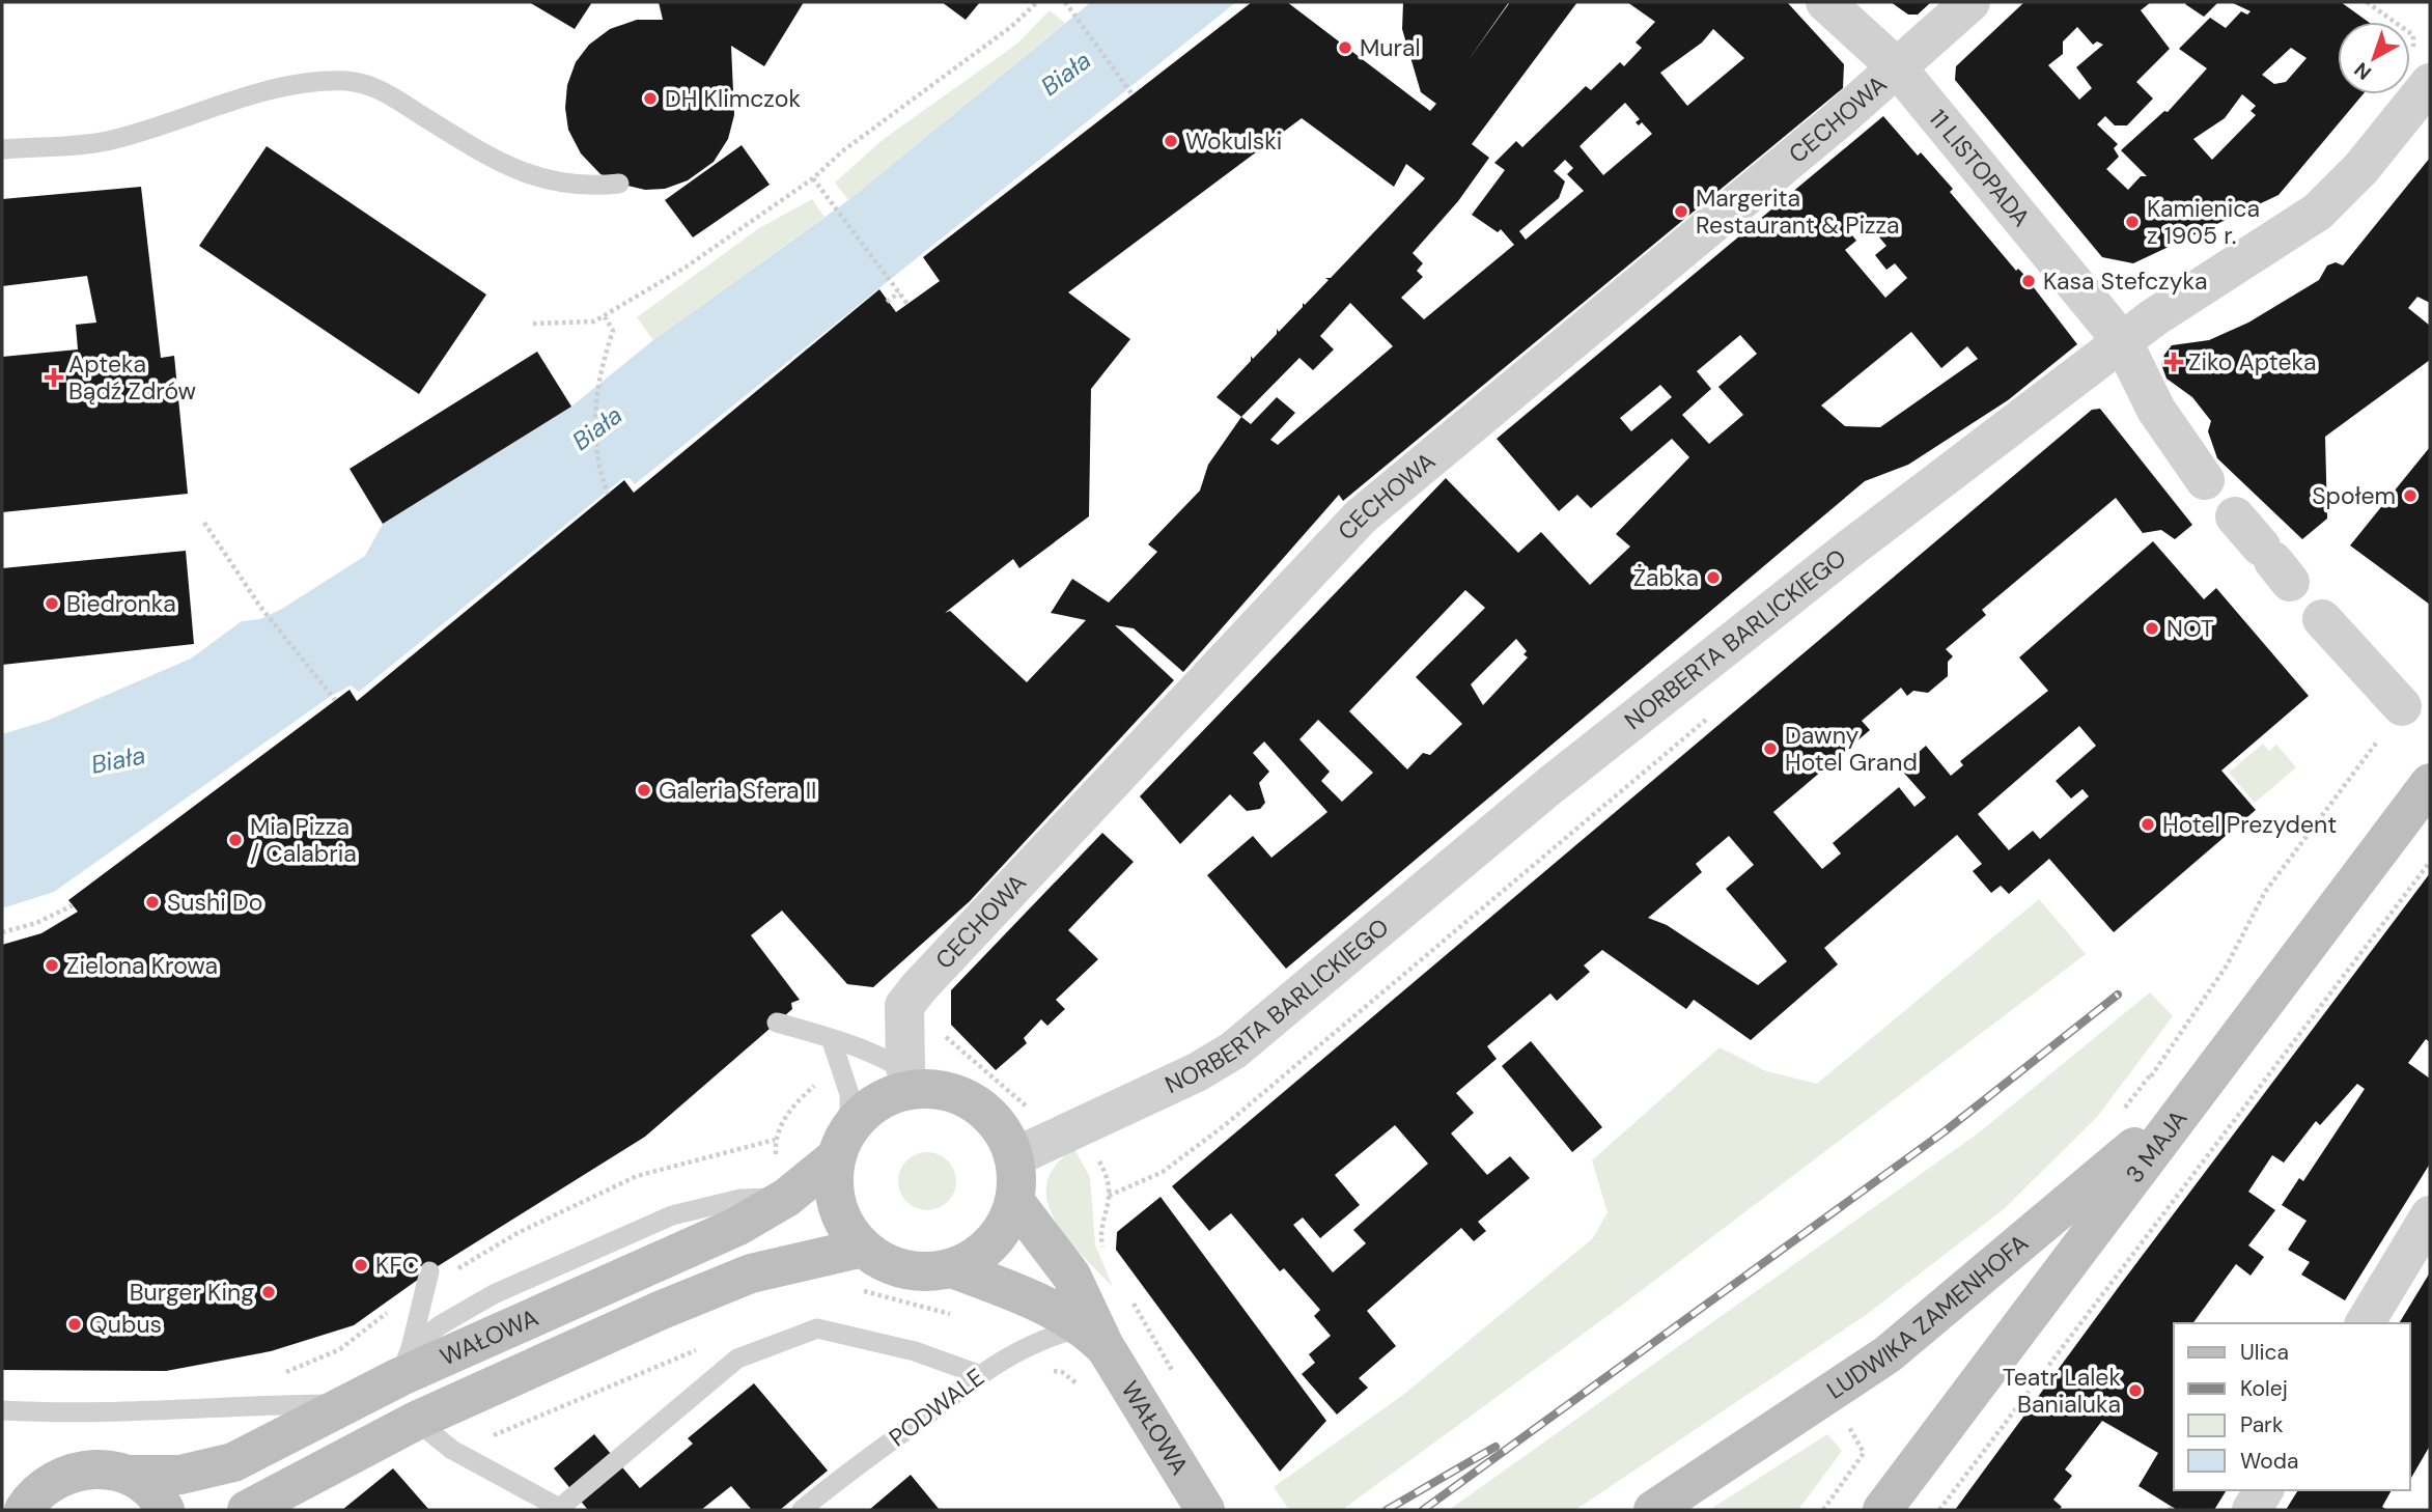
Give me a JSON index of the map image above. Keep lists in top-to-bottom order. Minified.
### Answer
{"streets":{"street":["CECHOWA","11 LISTOPADA","NORBERTA BARLICKIEGO","3 MAJA","LUDWIKA ZAMENHOFA","WAŁOWA"],"lane":["PODWALE"]},"crossings":[["CECHOWA","11 LISTOPADA"],["CECHOWA","NORBERTA BARLICKIEGO"],["CECHOWA","WAŁOWA"],["11 LISTOPADA","NORBERTA BARLICKIEGO"],["NORBERTA BARLICKIEGO","WAŁOWA"],["3 MAJA","LUDWIKA ZAMENHOFA"],["WAŁOWA","PODWALE"]],"water":["Biała"],"places":{"other":["Mural","DH Klimczok","Wokulski","Margerita Restaurant & Pizza","Kamienica z 1905 r.","Kasa Stefczyka","Społem","Żabka","Biedronka","NOT","Dawny Hotel Grand","Galeria Sfera II","Hotel Prezydent","Mia Pizza / Calabria","Sushi Do","Zielona Krowa","KFC","Burger King","Qubus","Teatr Lalek Banialuka"],"health":["Ziko Apteka","Apteka Bądź Zdrów"]},"legend":["Ulica","Kolej","Park","Woda"],"north":"bottom left"}
